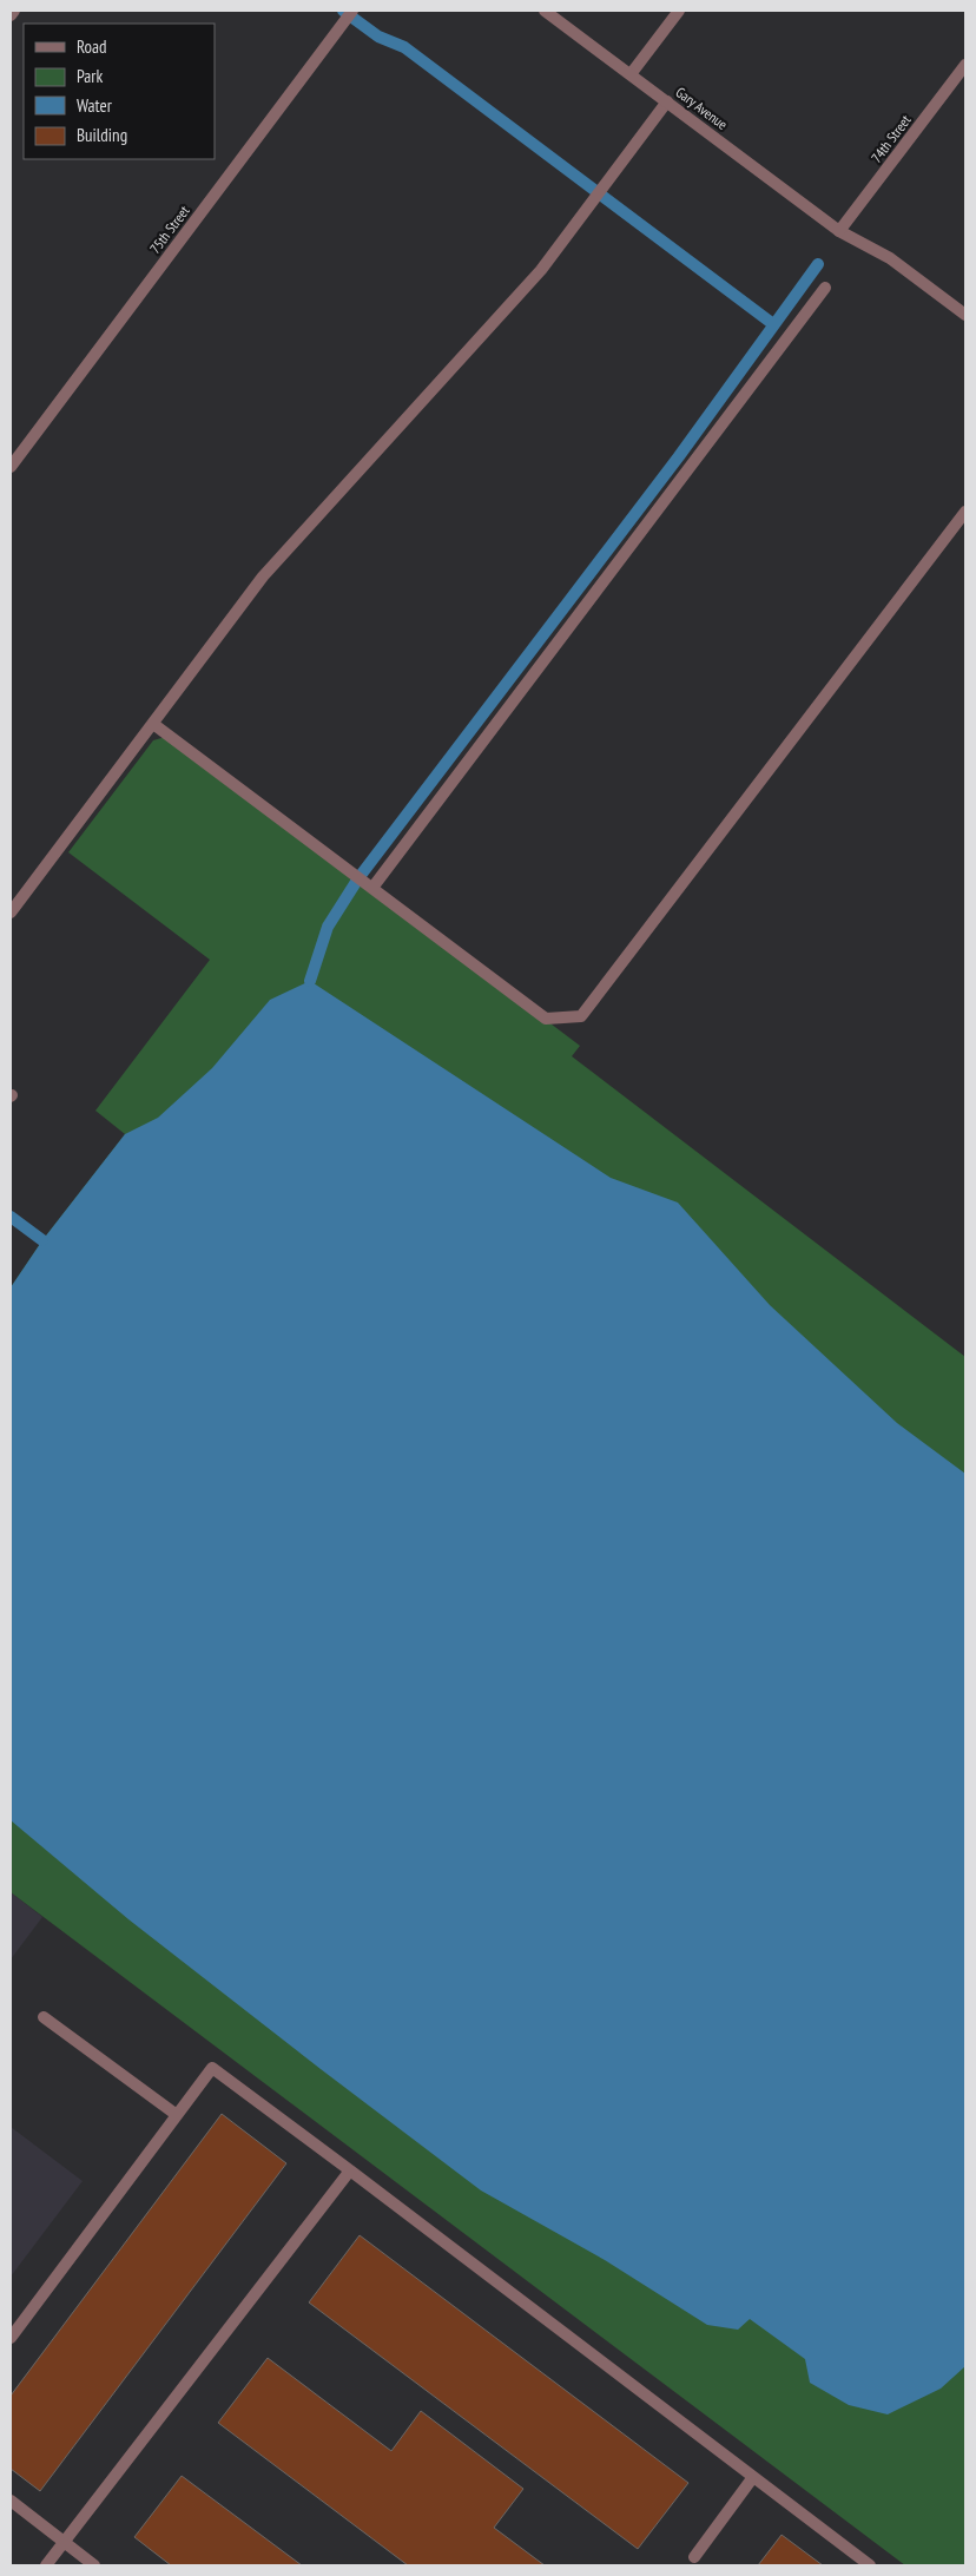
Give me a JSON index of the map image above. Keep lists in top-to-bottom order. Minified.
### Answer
{"streets":{"street":["Gary Avenue","74th Street","75th Street"]},"crossings":[["Gary Avenue","74th Street"]],"legend":["Road","Park","Water","Building"]}
